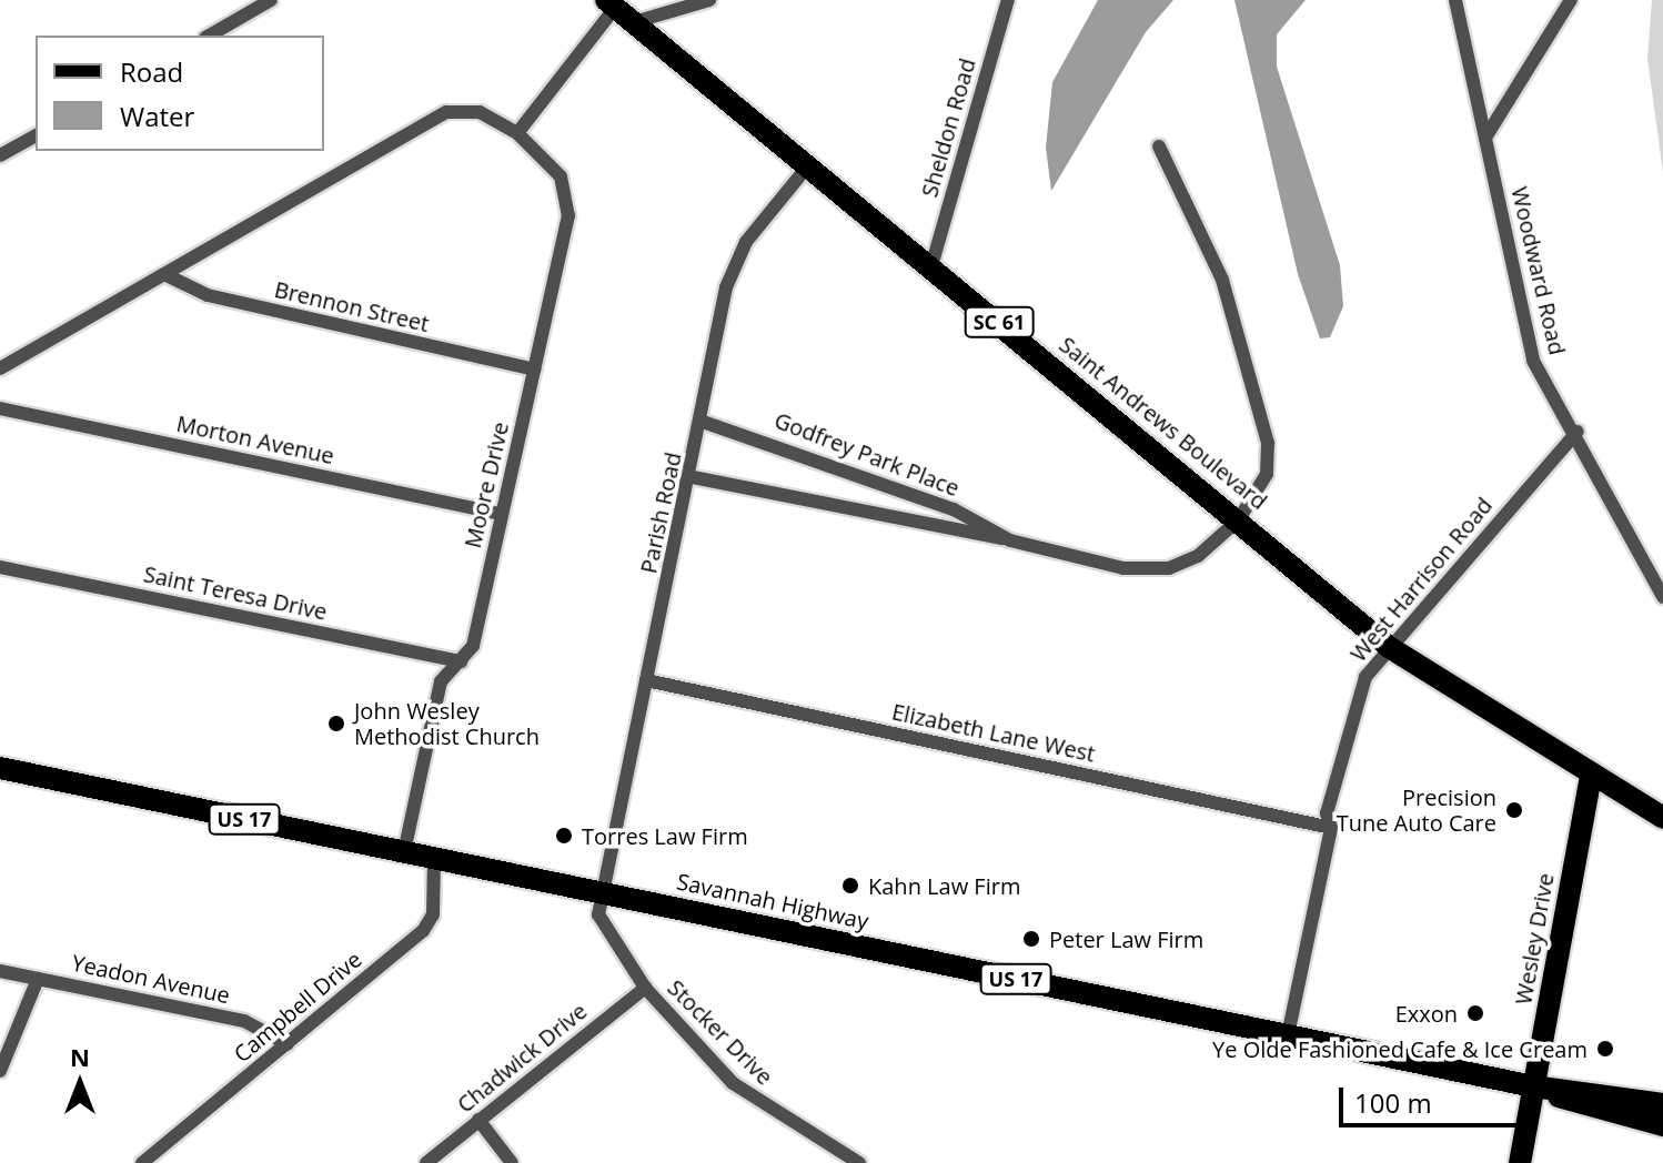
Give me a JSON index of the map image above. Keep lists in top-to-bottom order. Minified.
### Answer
{"streets":{"main road":["SC 61","Saint Andrews Boulevard","US 17","Savannah Highway","Wesley Drive"],"street":["Sheldon Road","Woodward Road","Brennon Street","Morton Avenue","Godfrey Park Place","Moore Drive","Parish Road","West Harrison Road","Saint Teresa Drive","Elizabeth Lane West","Yeadon Avenue","Campbell Drive","Stocker Drive","Chadwick Drive"]},"crossings":[["Sheldon Road","Saint Andrews Boulevard"],["Woodward Road","West Harrison Road"],["Brennon Street","Moore Drive"],["Saint Andrews Boulevard","Godfrey Park Place"],["Saint Andrews Boulevard","Parish Road"],["Saint Andrews Boulevard","West Harrison Road"],["Saint Andrews Boulevard","Wesley Drive"],["Morton Avenue","Moore Drive"],["Godfrey Park Place","Parish Road"],["Moore Drive","Saint Teresa Drive"],["Moore Drive","Savannah Highway"],["Parish Road","Elizabeth Lane West"],["Parish Road","Savannah Highway"],["Parish Road","Stocker Drive"],["West Harrison Road","Elizabeth Lane West"],["West Harrison Road","Savannah Highway"],["Savannah Highway","Wesley Drive"],["Savannah Highway","Campbell Drive"],["Savannah Highway","Stocker Drive"],["Yeadon Avenue","Campbell Drive"],["Stocker Drive","Chadwick Drive"]],"places":["John Wesley Methodist Church","Precision Tune Auto Care","Torres Law Firm","Kahn Law Firm","Peter Law Firm","Exxon","Ye Olde Fashioned Cafe & Ice Cream"],"legend":["Road","Water"],"scale_bar":"100 m","north":"top"}
